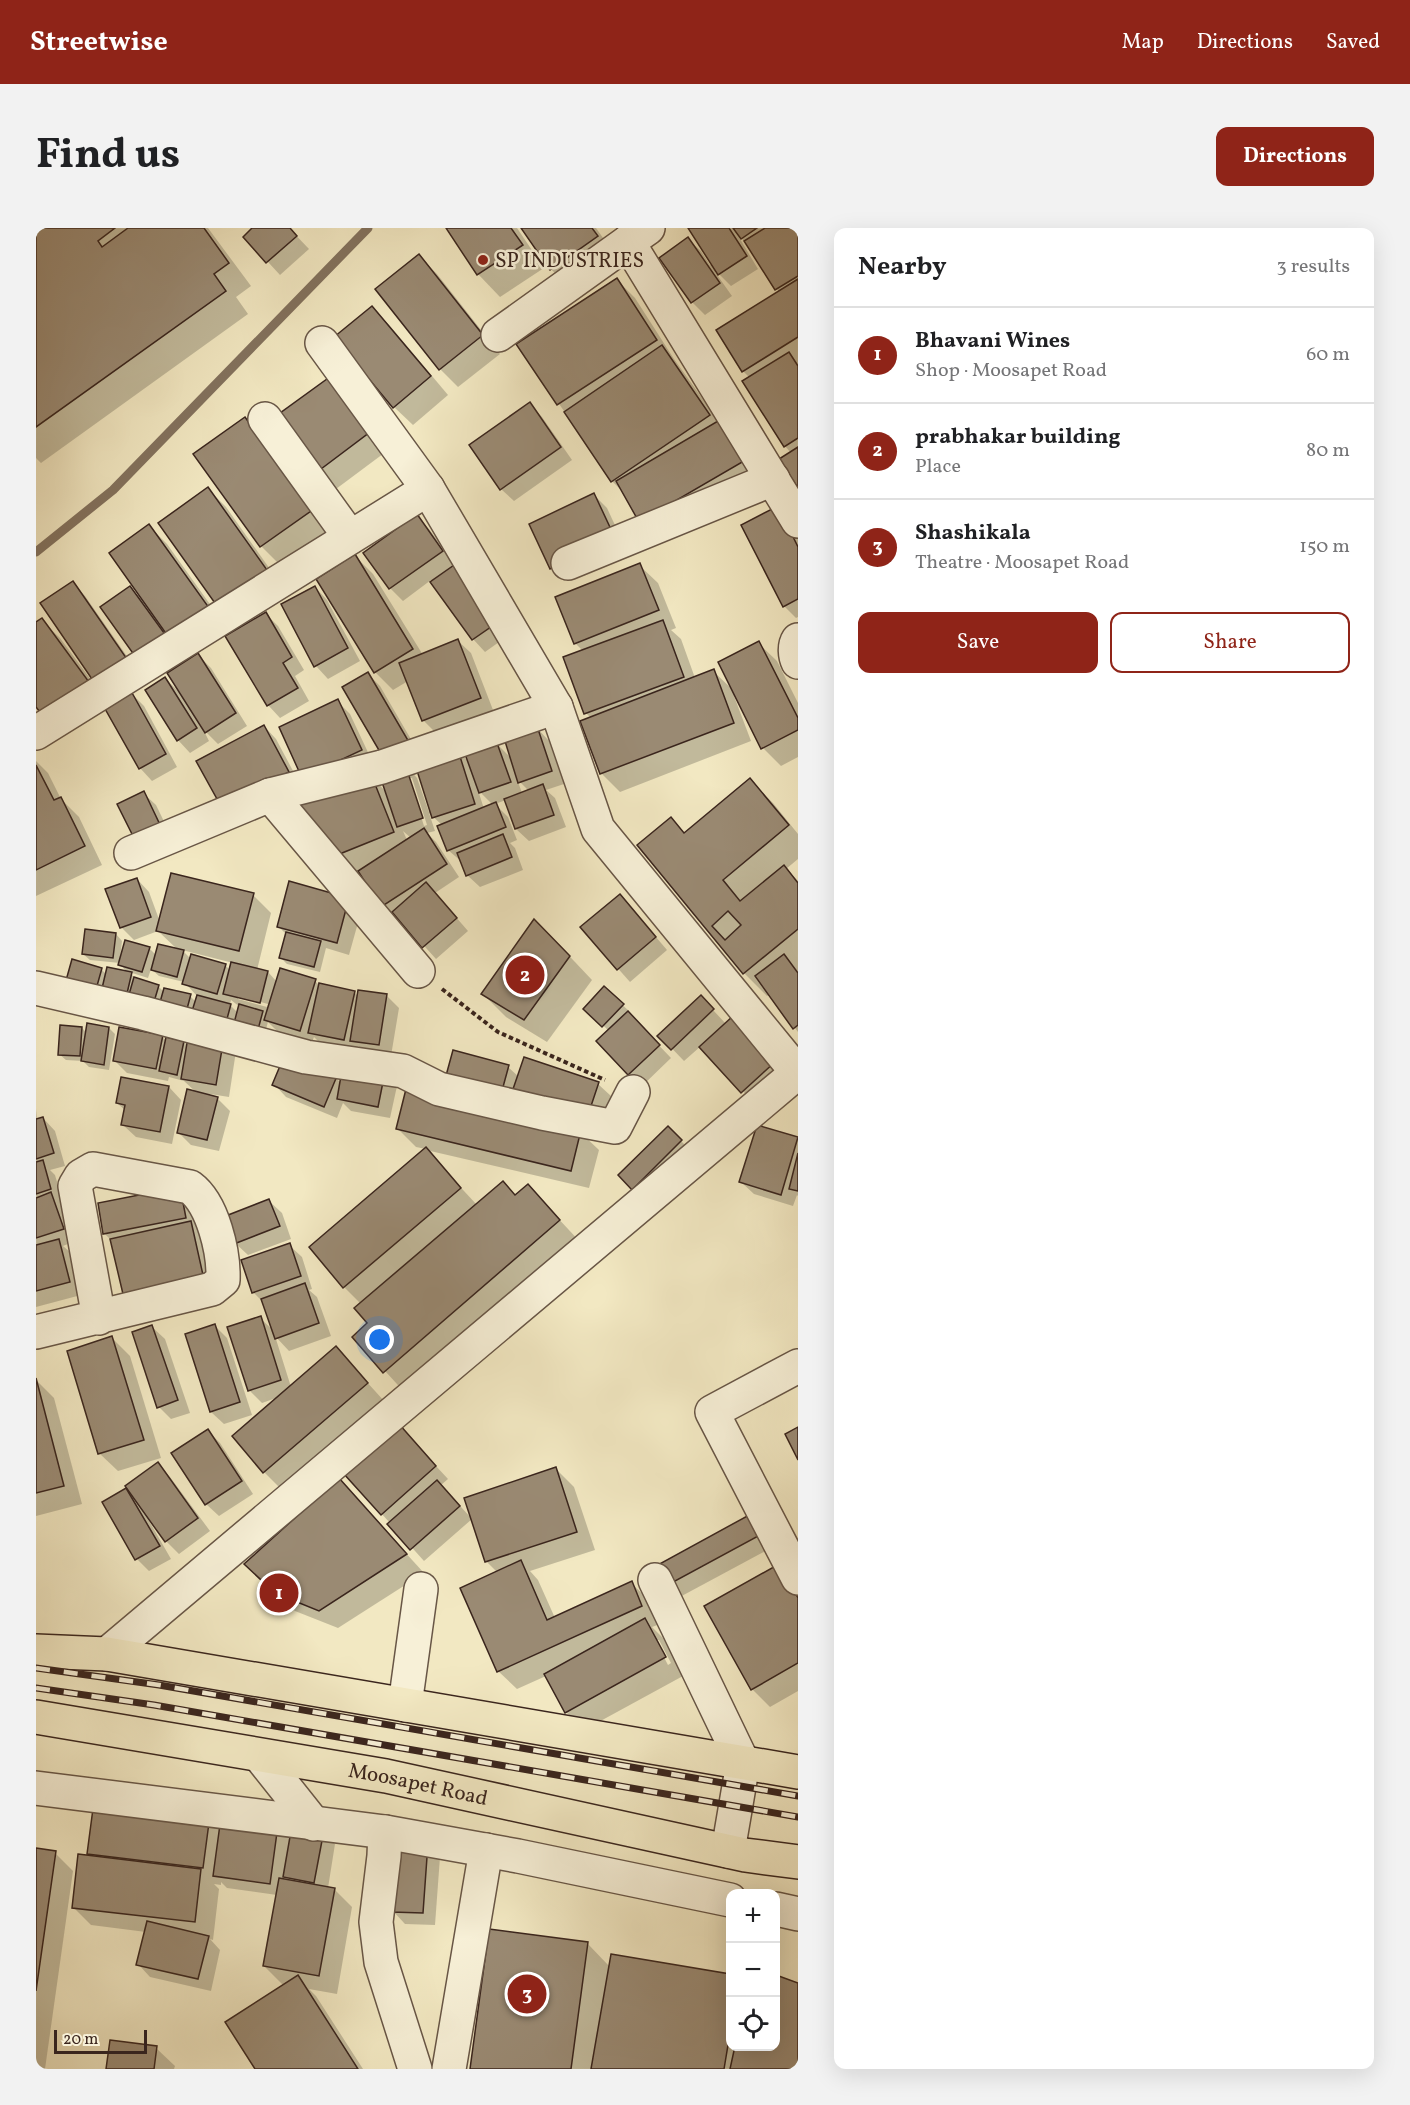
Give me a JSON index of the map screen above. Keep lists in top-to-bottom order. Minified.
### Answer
{"streets":{"highway":["Moosapet Road"]},"places":["SP INDUSTRIES"],"scale_bar":"20 m","page":{"header":"Streetwise","nav":["Map","Directions","Saved"],"title":"Find us","buttons":["Directions",["Save","Share"]],"heading":["Nearby","3 results"],"list":[{"mark":"1","name":"Bhavani Wines","note":"Shop · Moosapet Road","value":"60 m"},{"mark":"2","name":"prabhakar building","note":"Place","value":"80 m"},{"mark":"3","name":"Shashikala","note":"Theatre · Moosapet Road","value":"150 m"}],"pins":["2","1","3"],"map_buttons":["+","−"],"scale":"20 m"}}
